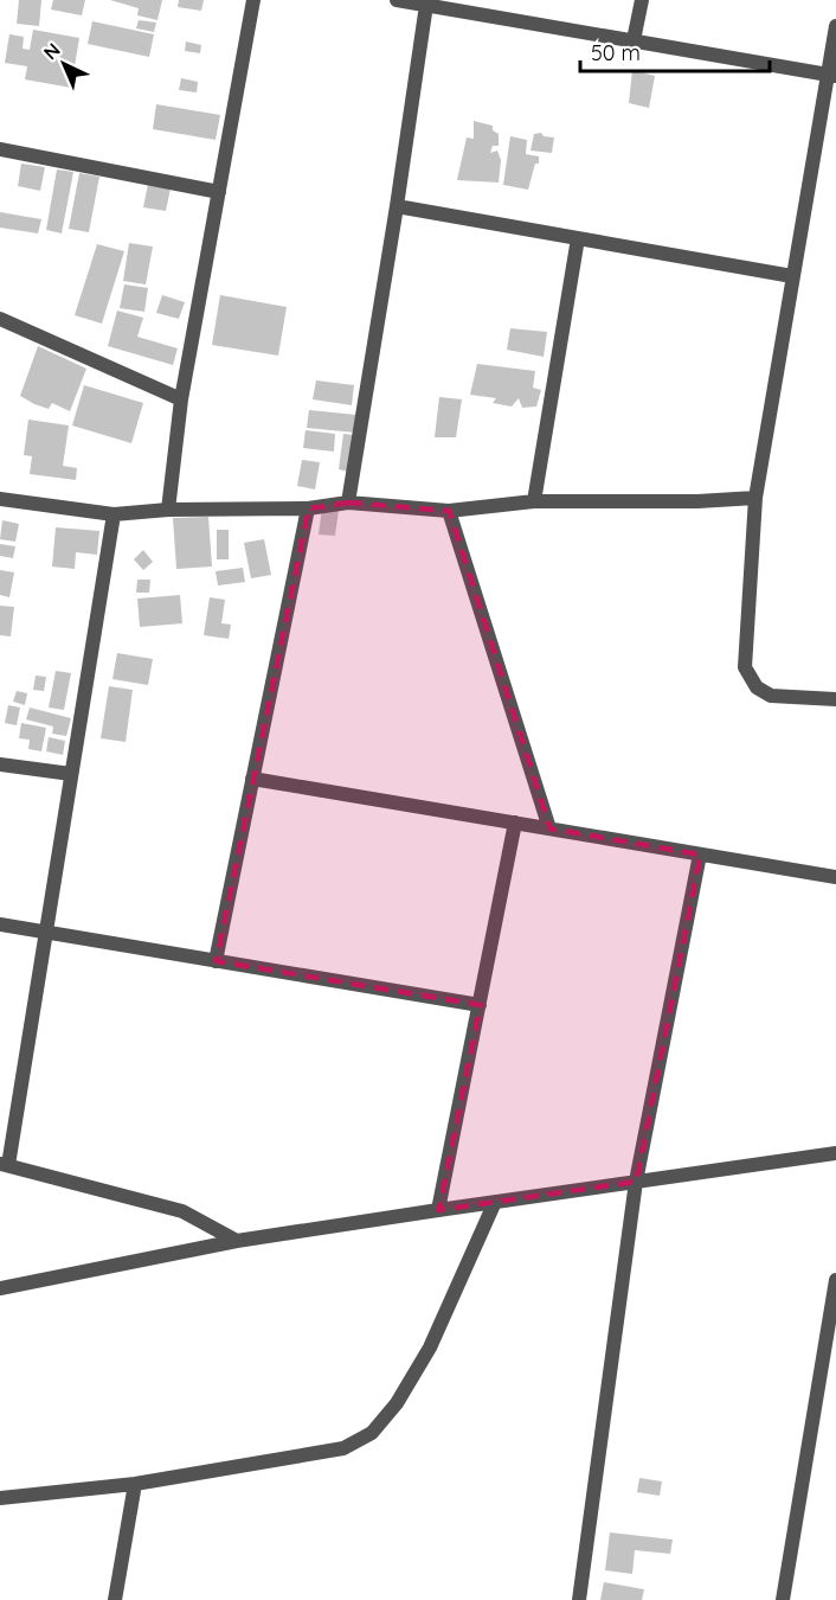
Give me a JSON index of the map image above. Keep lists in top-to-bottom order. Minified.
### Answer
{"scale_bar":"50 m","north":"top left"}
